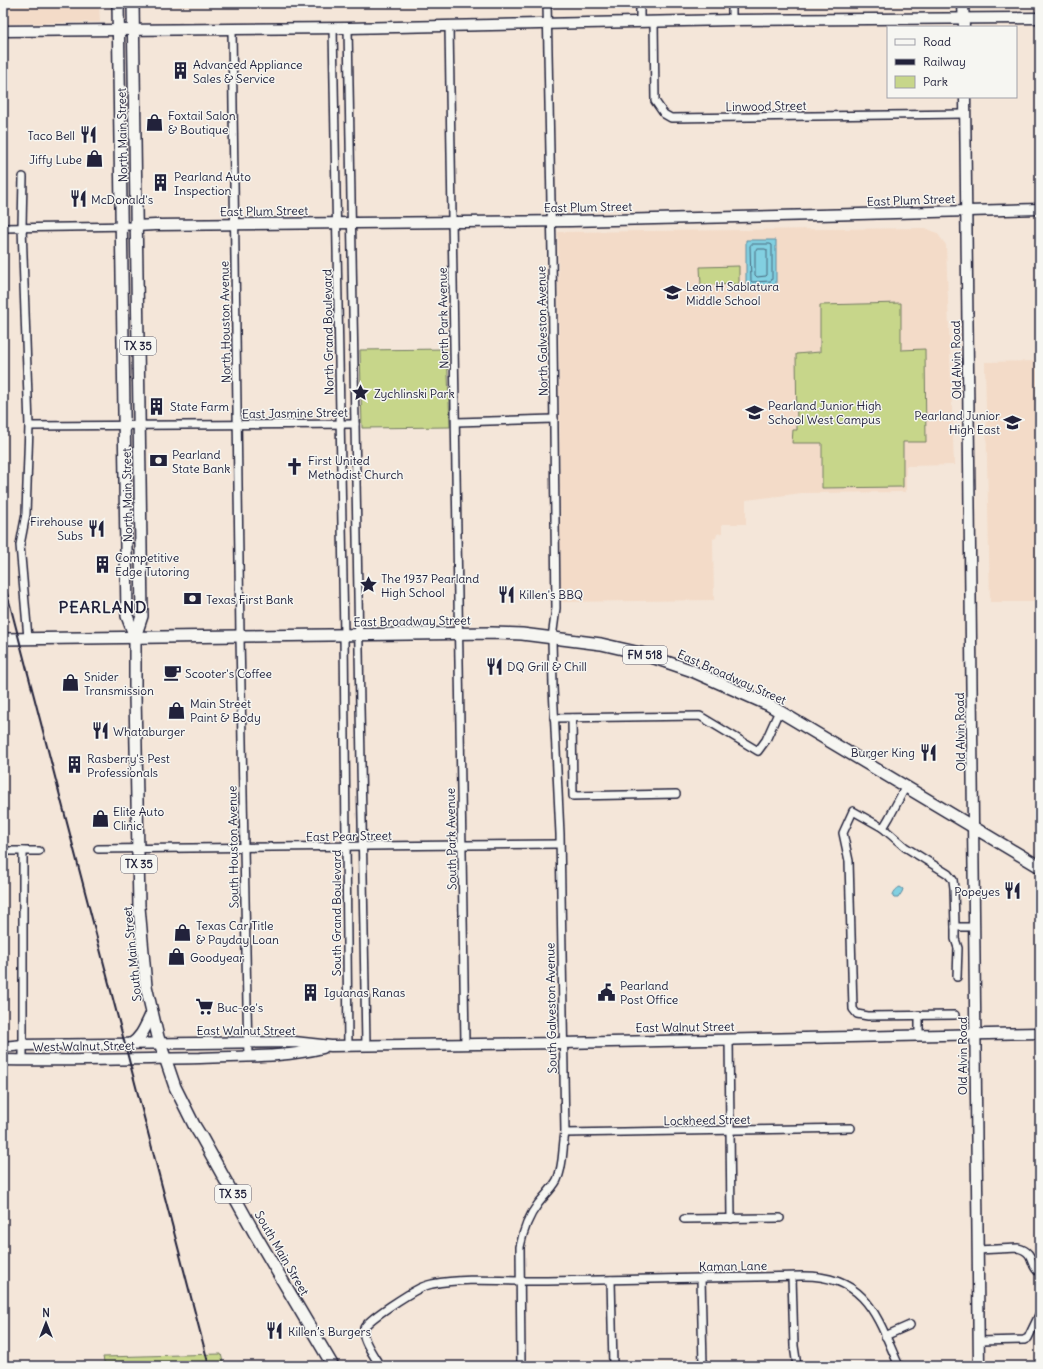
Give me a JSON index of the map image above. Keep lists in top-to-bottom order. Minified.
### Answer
{"streets":{"main road":["North Main Street","TX 35","East Broadway Street","FM 518","South Main Street"],"street":["Linwood Street","East Plum Street","North Park Avenue","North Houston Avenue","North Galveston Avenue","North Grand Boulevard","Old Alvin Road","East Jasmine Street","East Pear Street","South Park Avenue","South Houston Avenue","South Grand Boulevard","South Galveston Avenue","East Walnut Street","West Walnut Street","Lockheed Street","Kaman Lane"]},"crossings":[["Linwood Street","Old Alvin Road"],["North Main Street","East Plum Street"],["North Main Street","East Jasmine Street"],["North Main Street","East Broadway Street"],["North Main Street","FM 518"],["North Main Street","South Main Street"],["East Plum Street","North Park Avenue"],["East Plum Street","North Houston Avenue"],["East Plum Street","North Galveston Avenue"],["East Plum Street","North Grand Boulevard"],["East Plum Street","Old Alvin Road"],["North Park Avenue","East Broadway Street"],["North Park Avenue","South Park Avenue"],["North Houston Avenue","East Jasmine Street"],["North Houston Avenue","East Broadway Street"],["North Houston Avenue","South Houston Avenue"],["North Galveston Avenue","East Broadway Street"],["North Galveston Avenue","South Galveston Avenue"],["North Grand Boulevard","East Jasmine Street"],["North Grand Boulevard","East Broadway Street"],["North Grand Boulevard","South Grand Boulevard"],["Old Alvin Road","East Broadway Street"],["Old Alvin Road","East Walnut Street"],["East Broadway Street","FM 518"],["East Broadway Street","South Park Avenue"],["East Broadway Street","South Houston Avenue"],["East Broadway Street","South Grand Boulevard"],["East Broadway Street","South Main Street"],["East Broadway Street","South Galveston Avenue"],["FM 518","South Main Street"],["East Pear Street","South Park Avenue"],["East Pear Street","South Houston Avenue"],["East Pear Street","South Grand Boulevard"],["East Pear Street","South Main Street"],["East Pear Street","South Galveston Avenue"],["South Park Avenue","East Walnut Street"],["South Houston Avenue","East Walnut Street"],["South Grand Boulevard","East Walnut Street"],["South Main Street","East Walnut Street"],["South Main Street","West Walnut Street"],["South Galveston Avenue","East Walnut Street"],["South Galveston Avenue","Lockheed Street"],["South Galveston Avenue","Kaman Lane"],["East Walnut Street","West Walnut Street"]],"districts":["PEARLAND"],"places":{"building":["Advanced Appliance Sales & Service","Pearland Auto Inspection","State Farm","Competitive Edge Tutoring","Rasberry's Pest Professionals","Iguanas Ranas"],"shop":["Foxtail Salon & Boutique","Jiffy Lube","Snider Transmission","Main Street Paint & Body","Elite Auto Clinic","Texas Car Title & Payday Loan","Goodyear"],"restaurant":["Taco Bell","McDonald's","Firehouse Subs","Killen's BBQ","DQ Grill & Chill","Whataburger","Burger King","Popeyes","Killen’s Burgers"],"school or university":["Leon H Sablatura Middle School","Pearland Junior High School West Campus","Pearland Junior High East"],"place":["Zychlinski Park","The 1937 Pearland High School"],"bank":["Pearland State Bank","Texas First Bank"],"church":["First United Methodist Church"],"cafe":["Scooter's Coffee"],"public building":["Pearland Post Office"],"supermarket":["Buc-ee's"]},"legend":["Road","Railway","Park"],"north":"top"}
